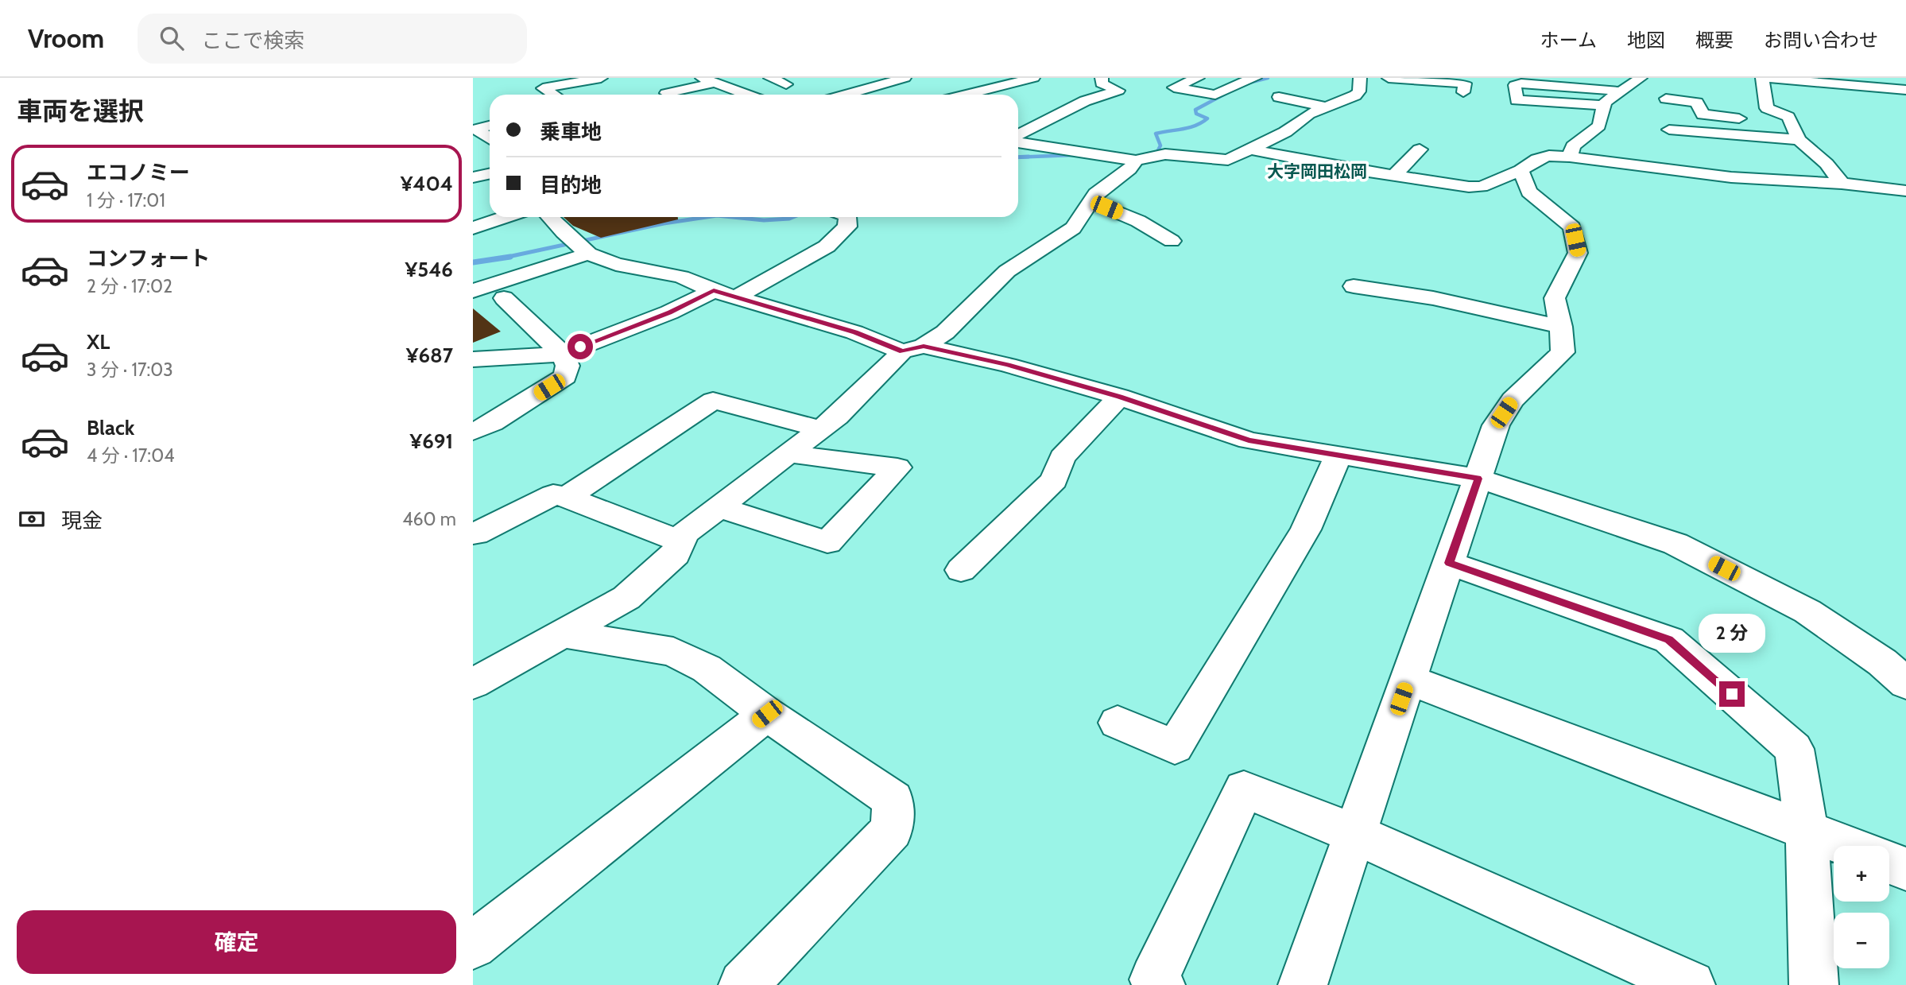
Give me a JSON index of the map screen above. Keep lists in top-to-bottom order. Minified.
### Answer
{"districts":["大字岡田松岡"],"page":{"header":"Vroom","search":"ここで検索","nav":["ホーム","地図","概要","お問い合わせ"],"heading":"車両を選択","banner":["乗車地","目的地"],"list":[{"name":"エコノミー","note":"1 分 · 17:01","value":"¥404"},{"name":"コンフォート","note":"2 分 · 17:02","value":"¥546"},{"name":"XL","note":"3 分 · 17:03","value":"¥687"},{"name":"Black","note":"4 分 · 17:04","value":"¥691"}],"pay":["現金","460 m"],"bubble":"2 分","map_buttons":["+","−"],"buttons":"確定"}}
